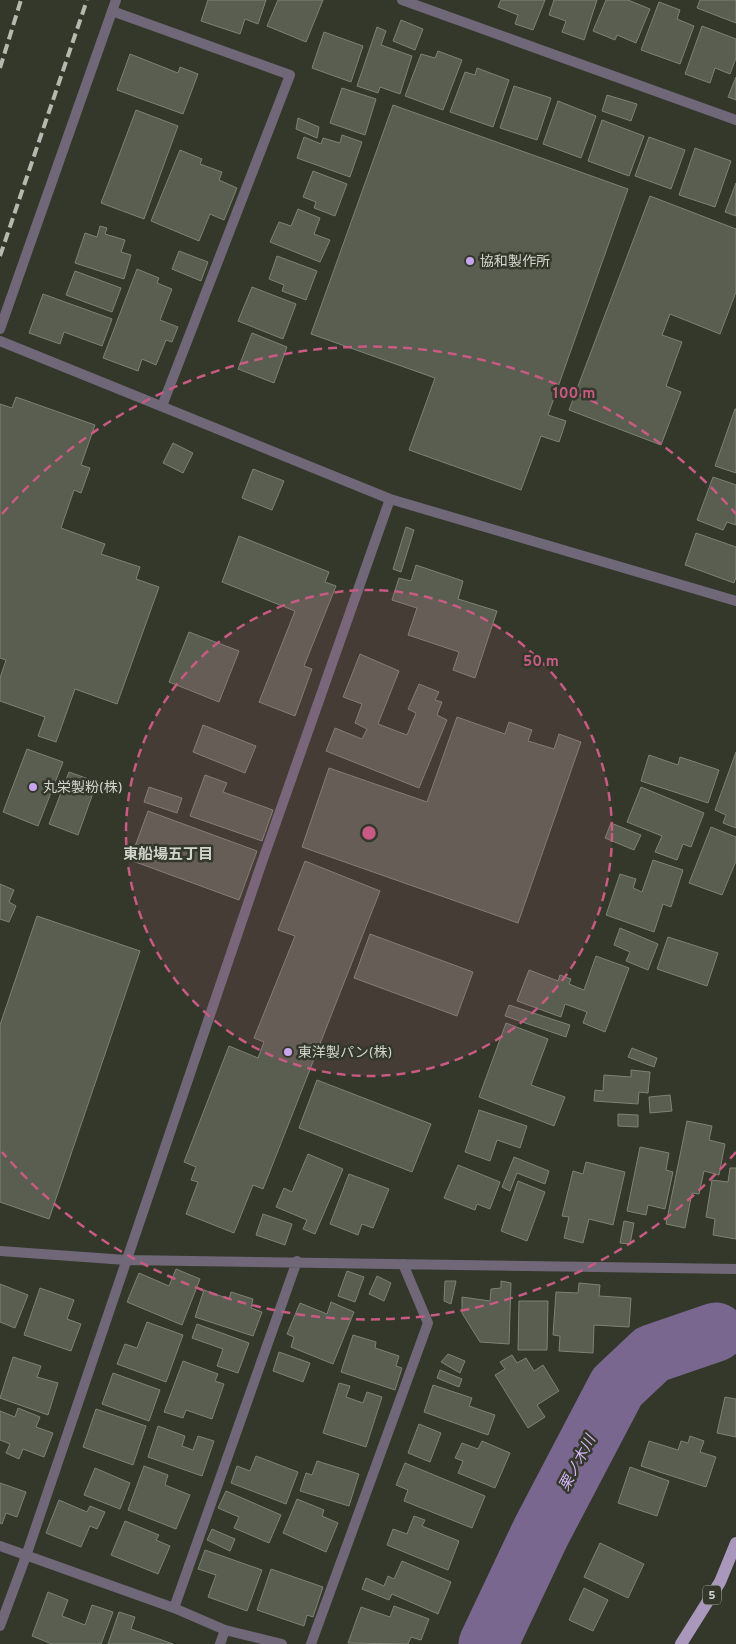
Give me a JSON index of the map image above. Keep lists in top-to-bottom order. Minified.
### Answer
{"streets":{"main road":["5"]},"districts":["東船場五丁目"],"water":["栗ノ木川"],"places":["協和製作所","丸栄製粉(株)","東洋製パン(株)"],"rings":["100 m","50 m"]}
